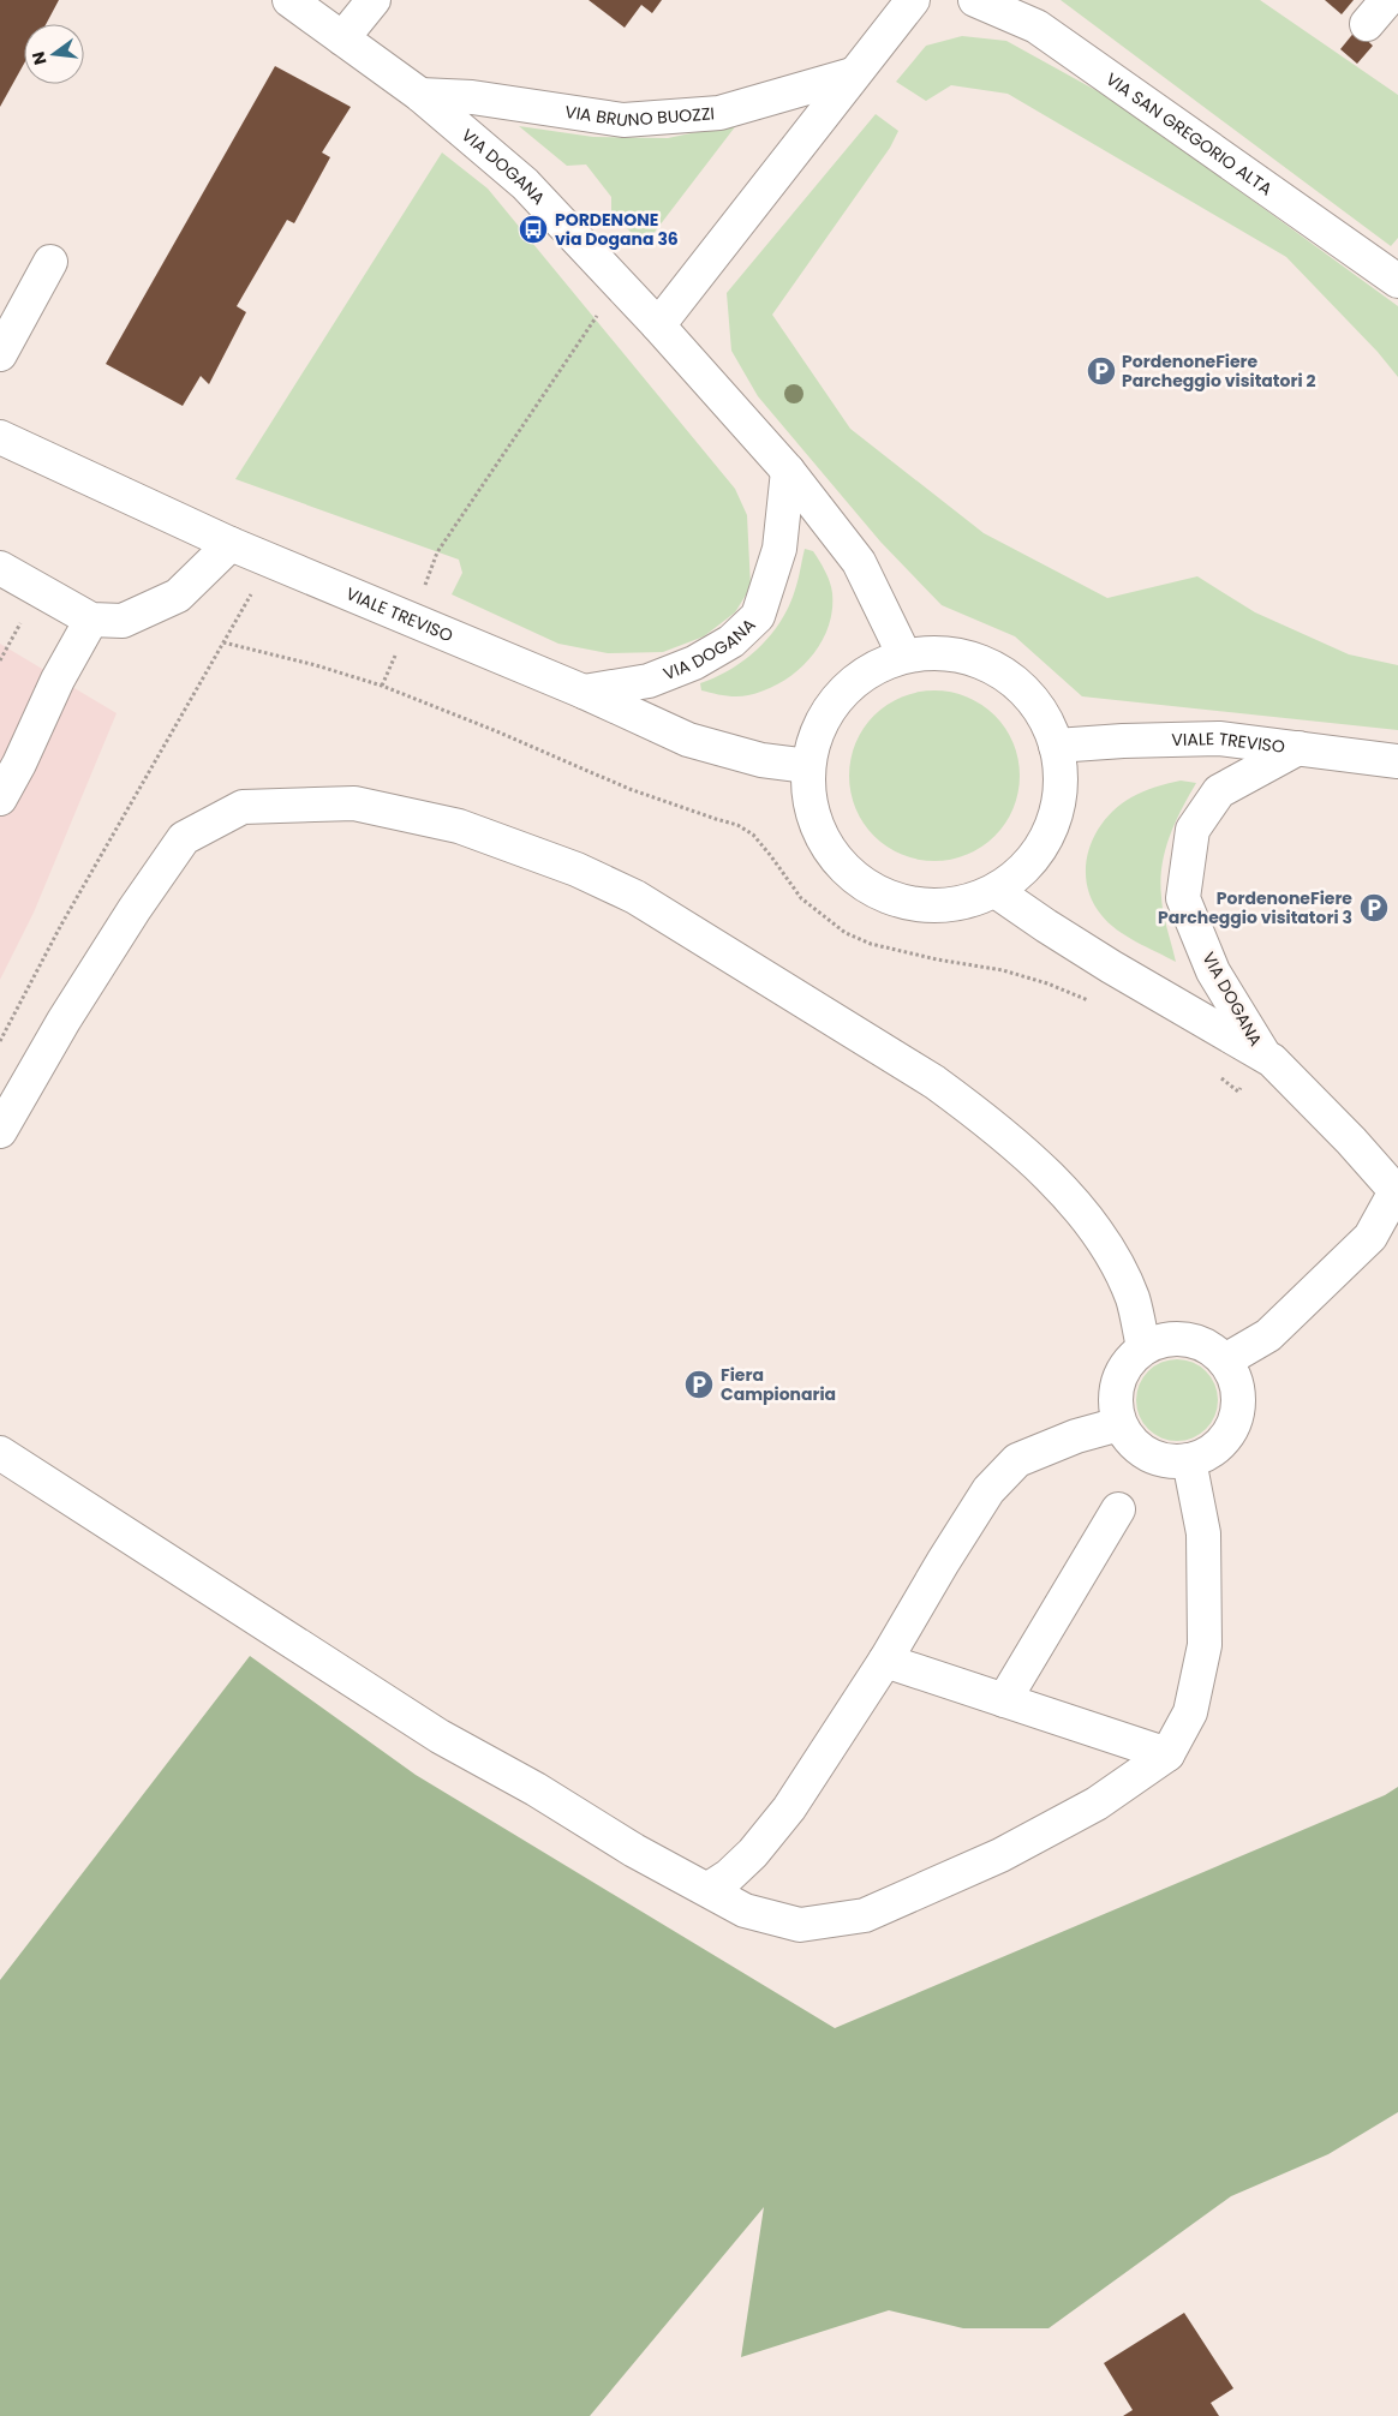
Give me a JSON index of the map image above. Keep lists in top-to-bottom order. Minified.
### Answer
{"streets":{"street":["VIA BRUNO BUOZZI","VIA SAN GREGORIO ALTA","VIA DOGANA","VIALE TREVISO"]},"crossings":[["VIA BRUNO BUOZZI","VIA DOGANA"],["VIA DOGANA","VIALE TREVISO"]],"places":{"bus stop":["PORDENONE via Dogana 36"],"parking":["PordenoneFiere Parcheggio visitatori 2","PordenoneFiere Parcheggio visitatori 3","Fiera Campionaria"]},"north":"left"}
